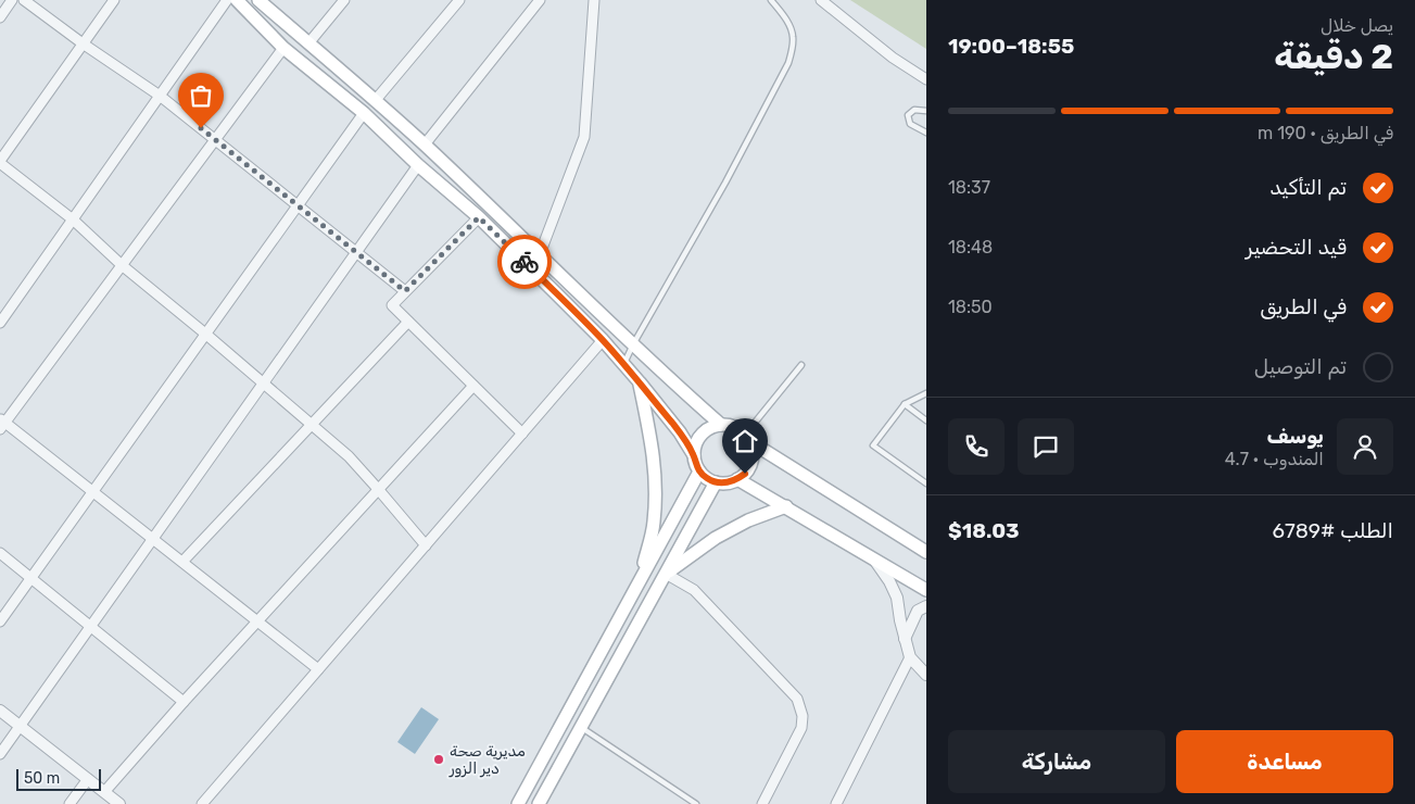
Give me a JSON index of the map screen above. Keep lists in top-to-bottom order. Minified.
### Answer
{"places":["مديرية صحة دير الزور"],"scale_bar":"50 m","page":{"heading":["2 دقيقة","يصل خلال","18:55–19:00"],"panel":["يوسف","المندوب · 4.7","الطلب #6789","$18.03"],"bar":"في الطريق · 190 m","list":[["تم التأكيد","18:37"],["قيد التحضير","18:48"],["في الطريق","18:50"],"تم التوصيل"],"buttons":["مساعدة","مشاركة"],"scale":"50 m"}}
